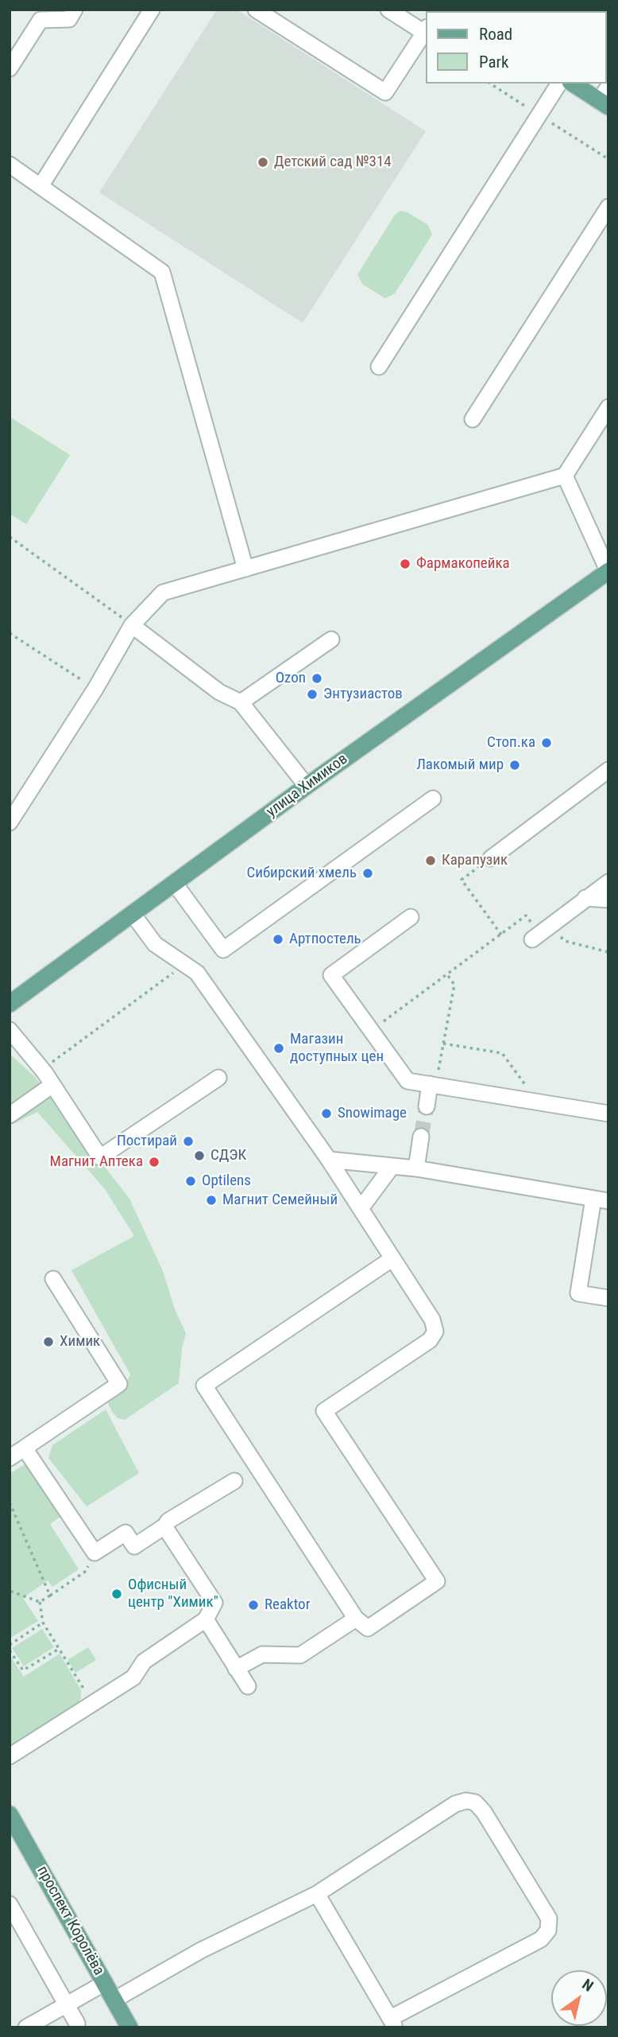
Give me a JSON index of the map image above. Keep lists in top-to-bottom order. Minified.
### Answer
{"streets":{"main road":["улица Химиков","проспект Королёва"]},"places":["Детский сад №314","Фармакопейка","Ozon","Энтузиастов","Стоп.ка","Лакомый мир","Карапузик","Сибирский хмель","Артпостель","Магазин доступных цен","Snowimage","Постирай","СДЭК","Магнит Аптека","Optilens","Магнит Семейный","Химик","Офисный центр \"Химик\"","Reaktor"],"legend":["Road","Park"],"north":"top right"}
